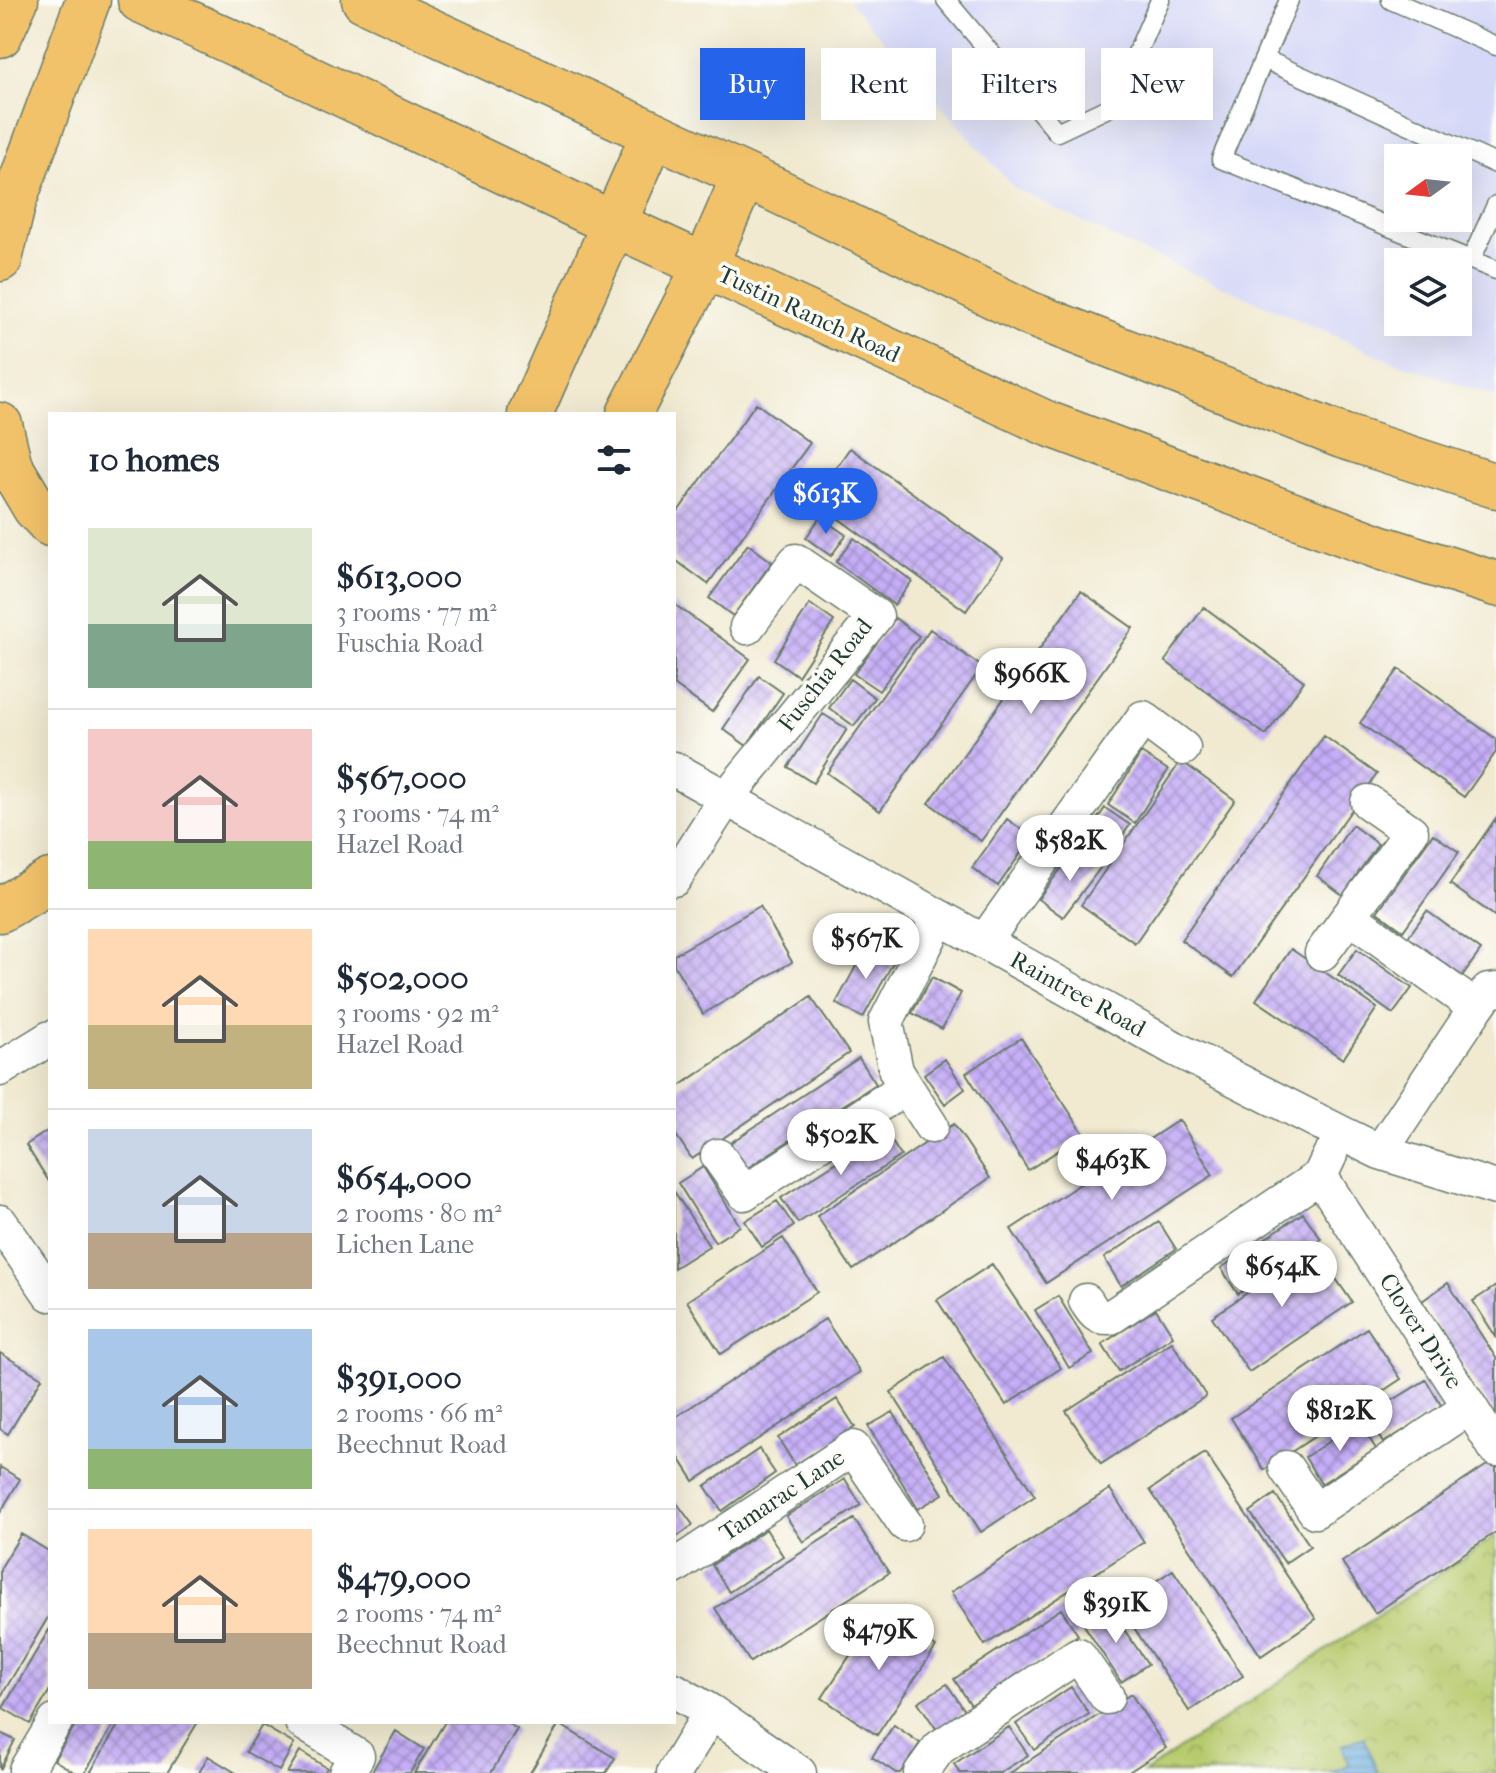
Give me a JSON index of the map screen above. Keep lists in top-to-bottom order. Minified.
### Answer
{"streets":{"main road":["Tustin Ranch Road"],"street":["Fuschia Road","Raintree Road","Clover Drive","Tamarac Lane"]},"crossings":[["Fuschia Road","Raintree Road"]],"north":"left","page":{"chip":["Buy","Rent","Filters","New"],"heading":"10 homes","price":["$613K","$966K","$582K","$567K","$502K","$463K","$654K","$812K","$391K","$479K"],"list":[{"name":"$613,000","note":"3 rooms · 77 m² · Fuschia Road"},{"name":"$567,000","note":"3 rooms · 74 m² · Hazel Road"},{"name":"$502,000","note":"3 rooms · 92 m² · Hazel Road"},{"name":"$654,000","note":"2 rooms · 80 m² · Lichen Lane"},{"name":"$391,000","note":"2 rooms · 66 m² · Beechnut Road"},{"name":"$479,000","note":"2 rooms · 74 m² · Beechnut Road"}]}}
